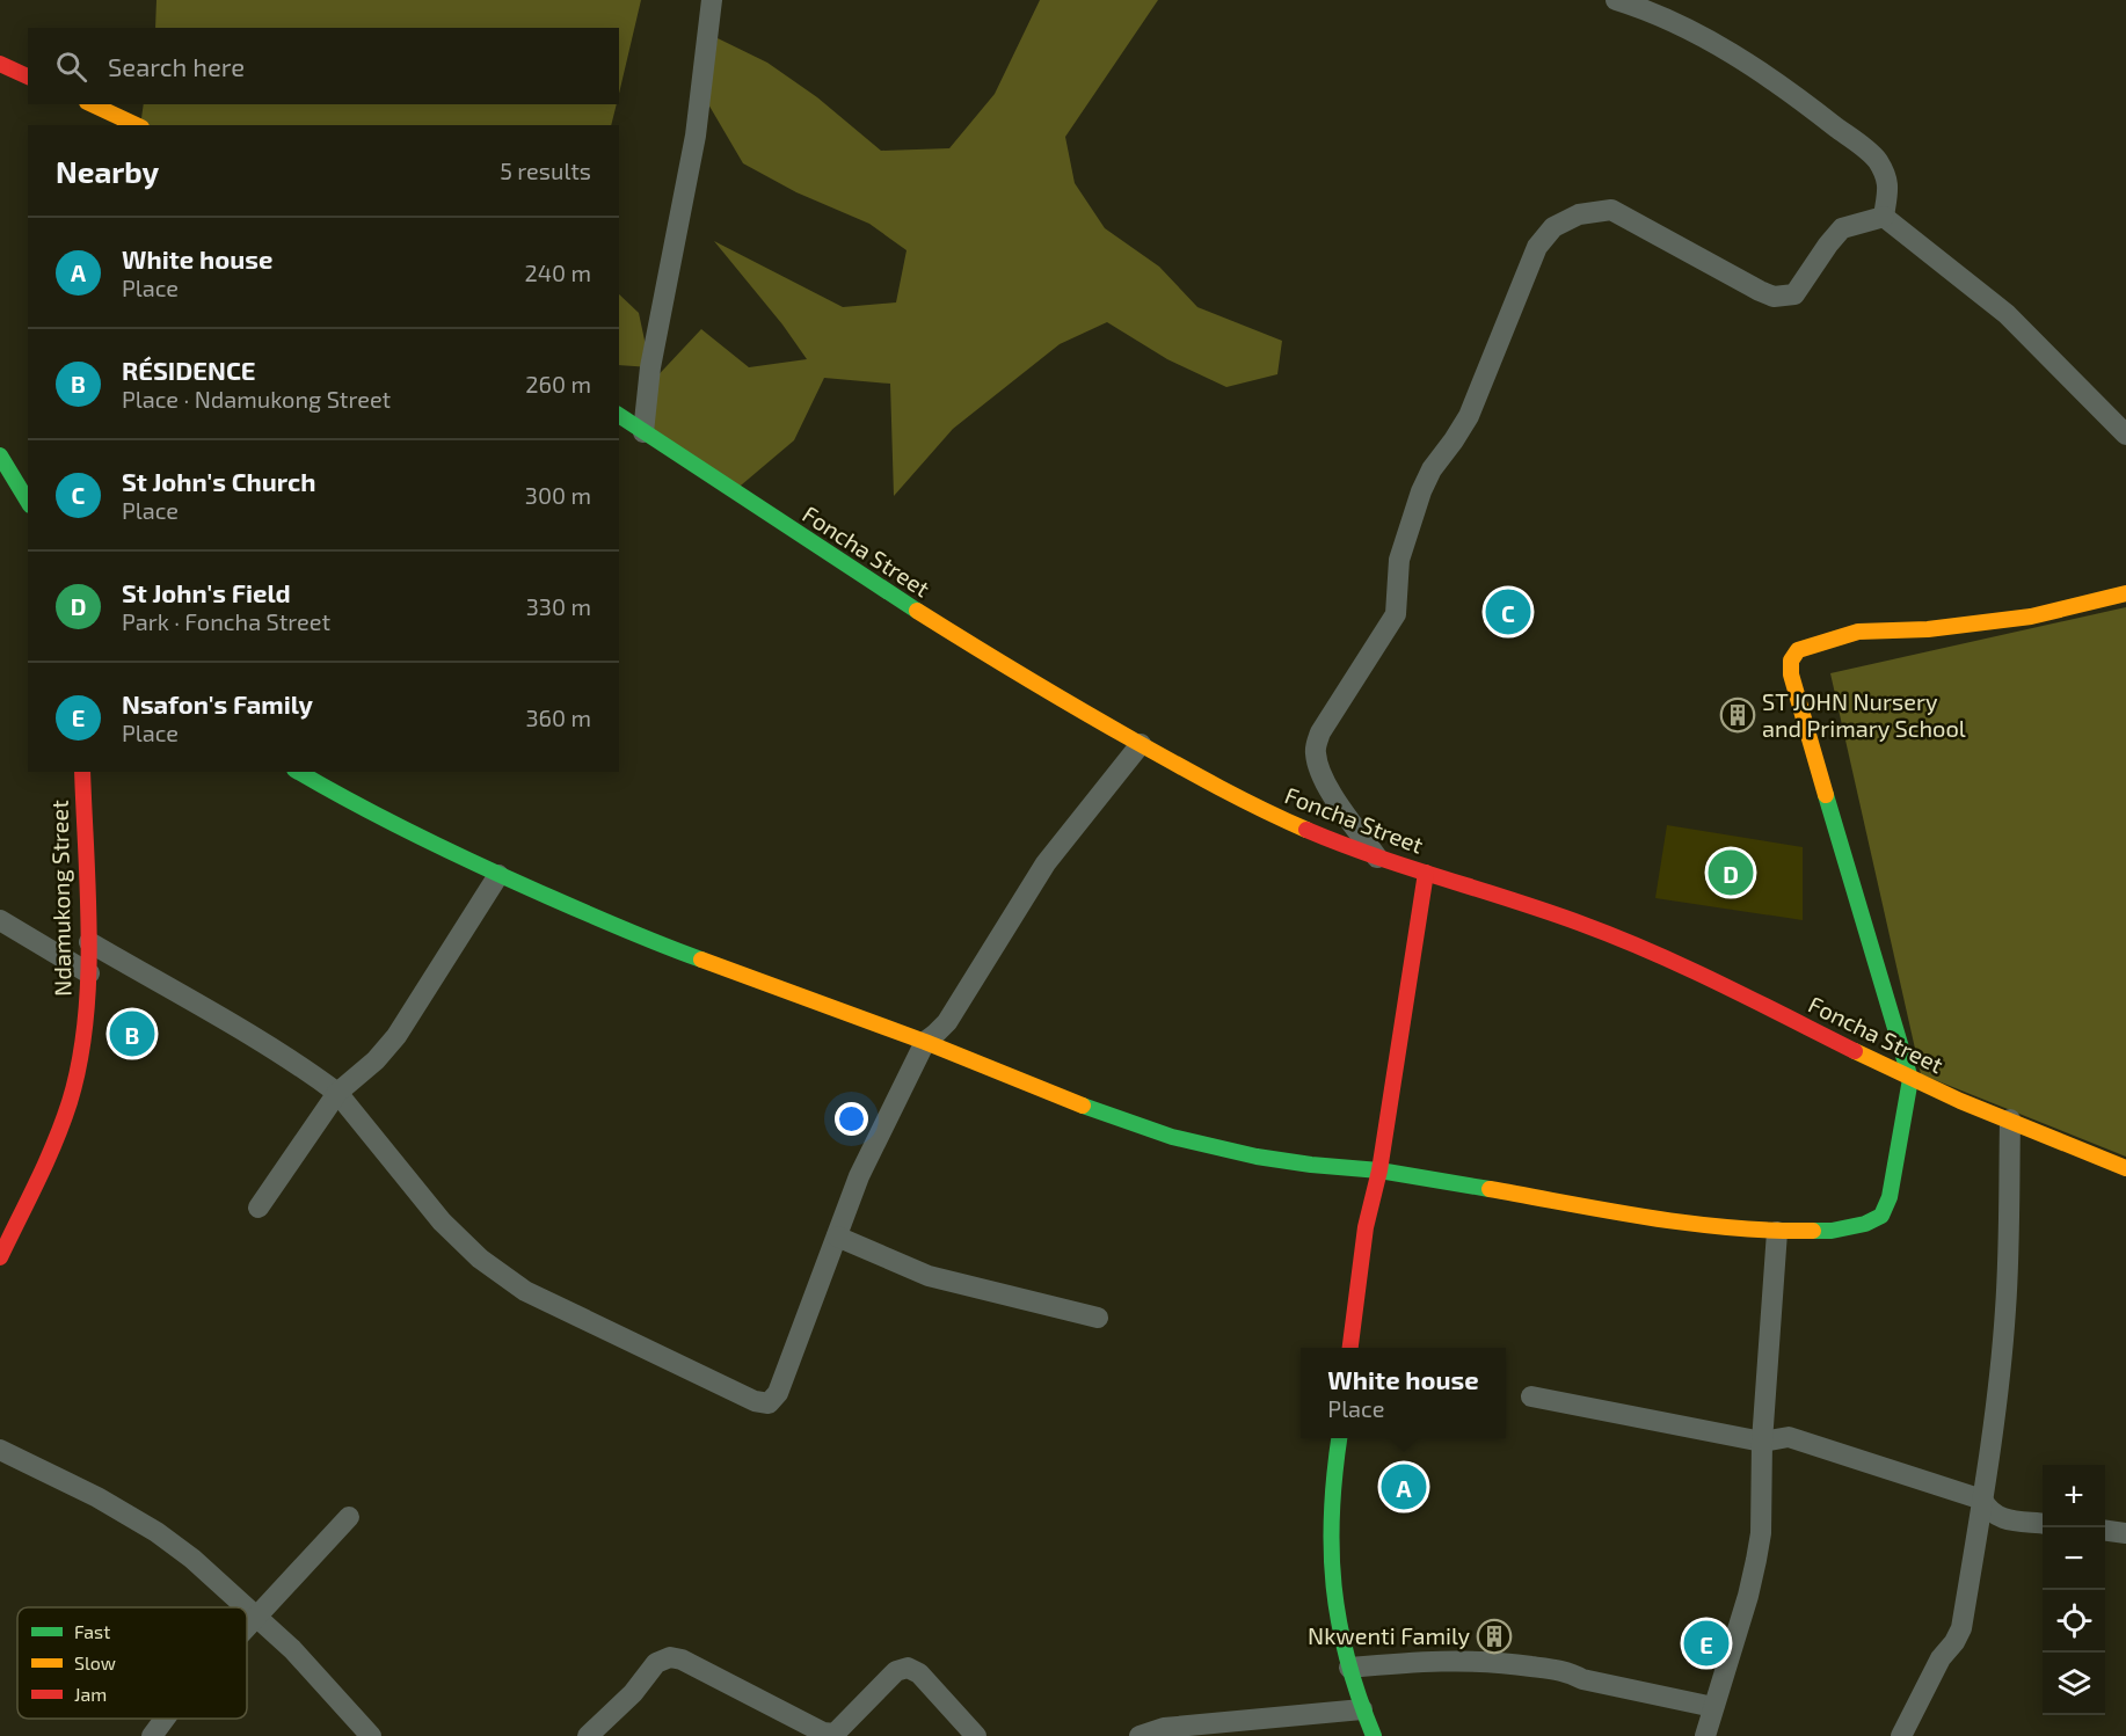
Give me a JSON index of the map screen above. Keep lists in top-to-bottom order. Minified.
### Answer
{"streets":{"street":["Foncha Street","Ndamukong Street"]},"places":{"building":["ST JOHN Nursery and Primary School","Nkwenti Family"]},"legend":["Fast","Slow","Jam"],"page":{"search":"Search here","heading":["Nearby","5 results"],"list":[{"mark":"A","name":"White house","note":"Place","value":"240 m"},{"mark":"B","name":"RÉSIDENCE","note":"Place · Ndamukong Street","value":"260 m"},{"mark":"C","name":"St John's Church","note":"Place","value":"300 m"},{"mark":"D","name":"St John's Field","note":"Park · Foncha Street","value":"330 m"},{"mark":"E","name":"Nsafon's Family","note":"Place","value":"360 m"}],"pins":["C","D","B","A","E"],"popup":["White house","Place"],"map_buttons":["+","−"]}}
